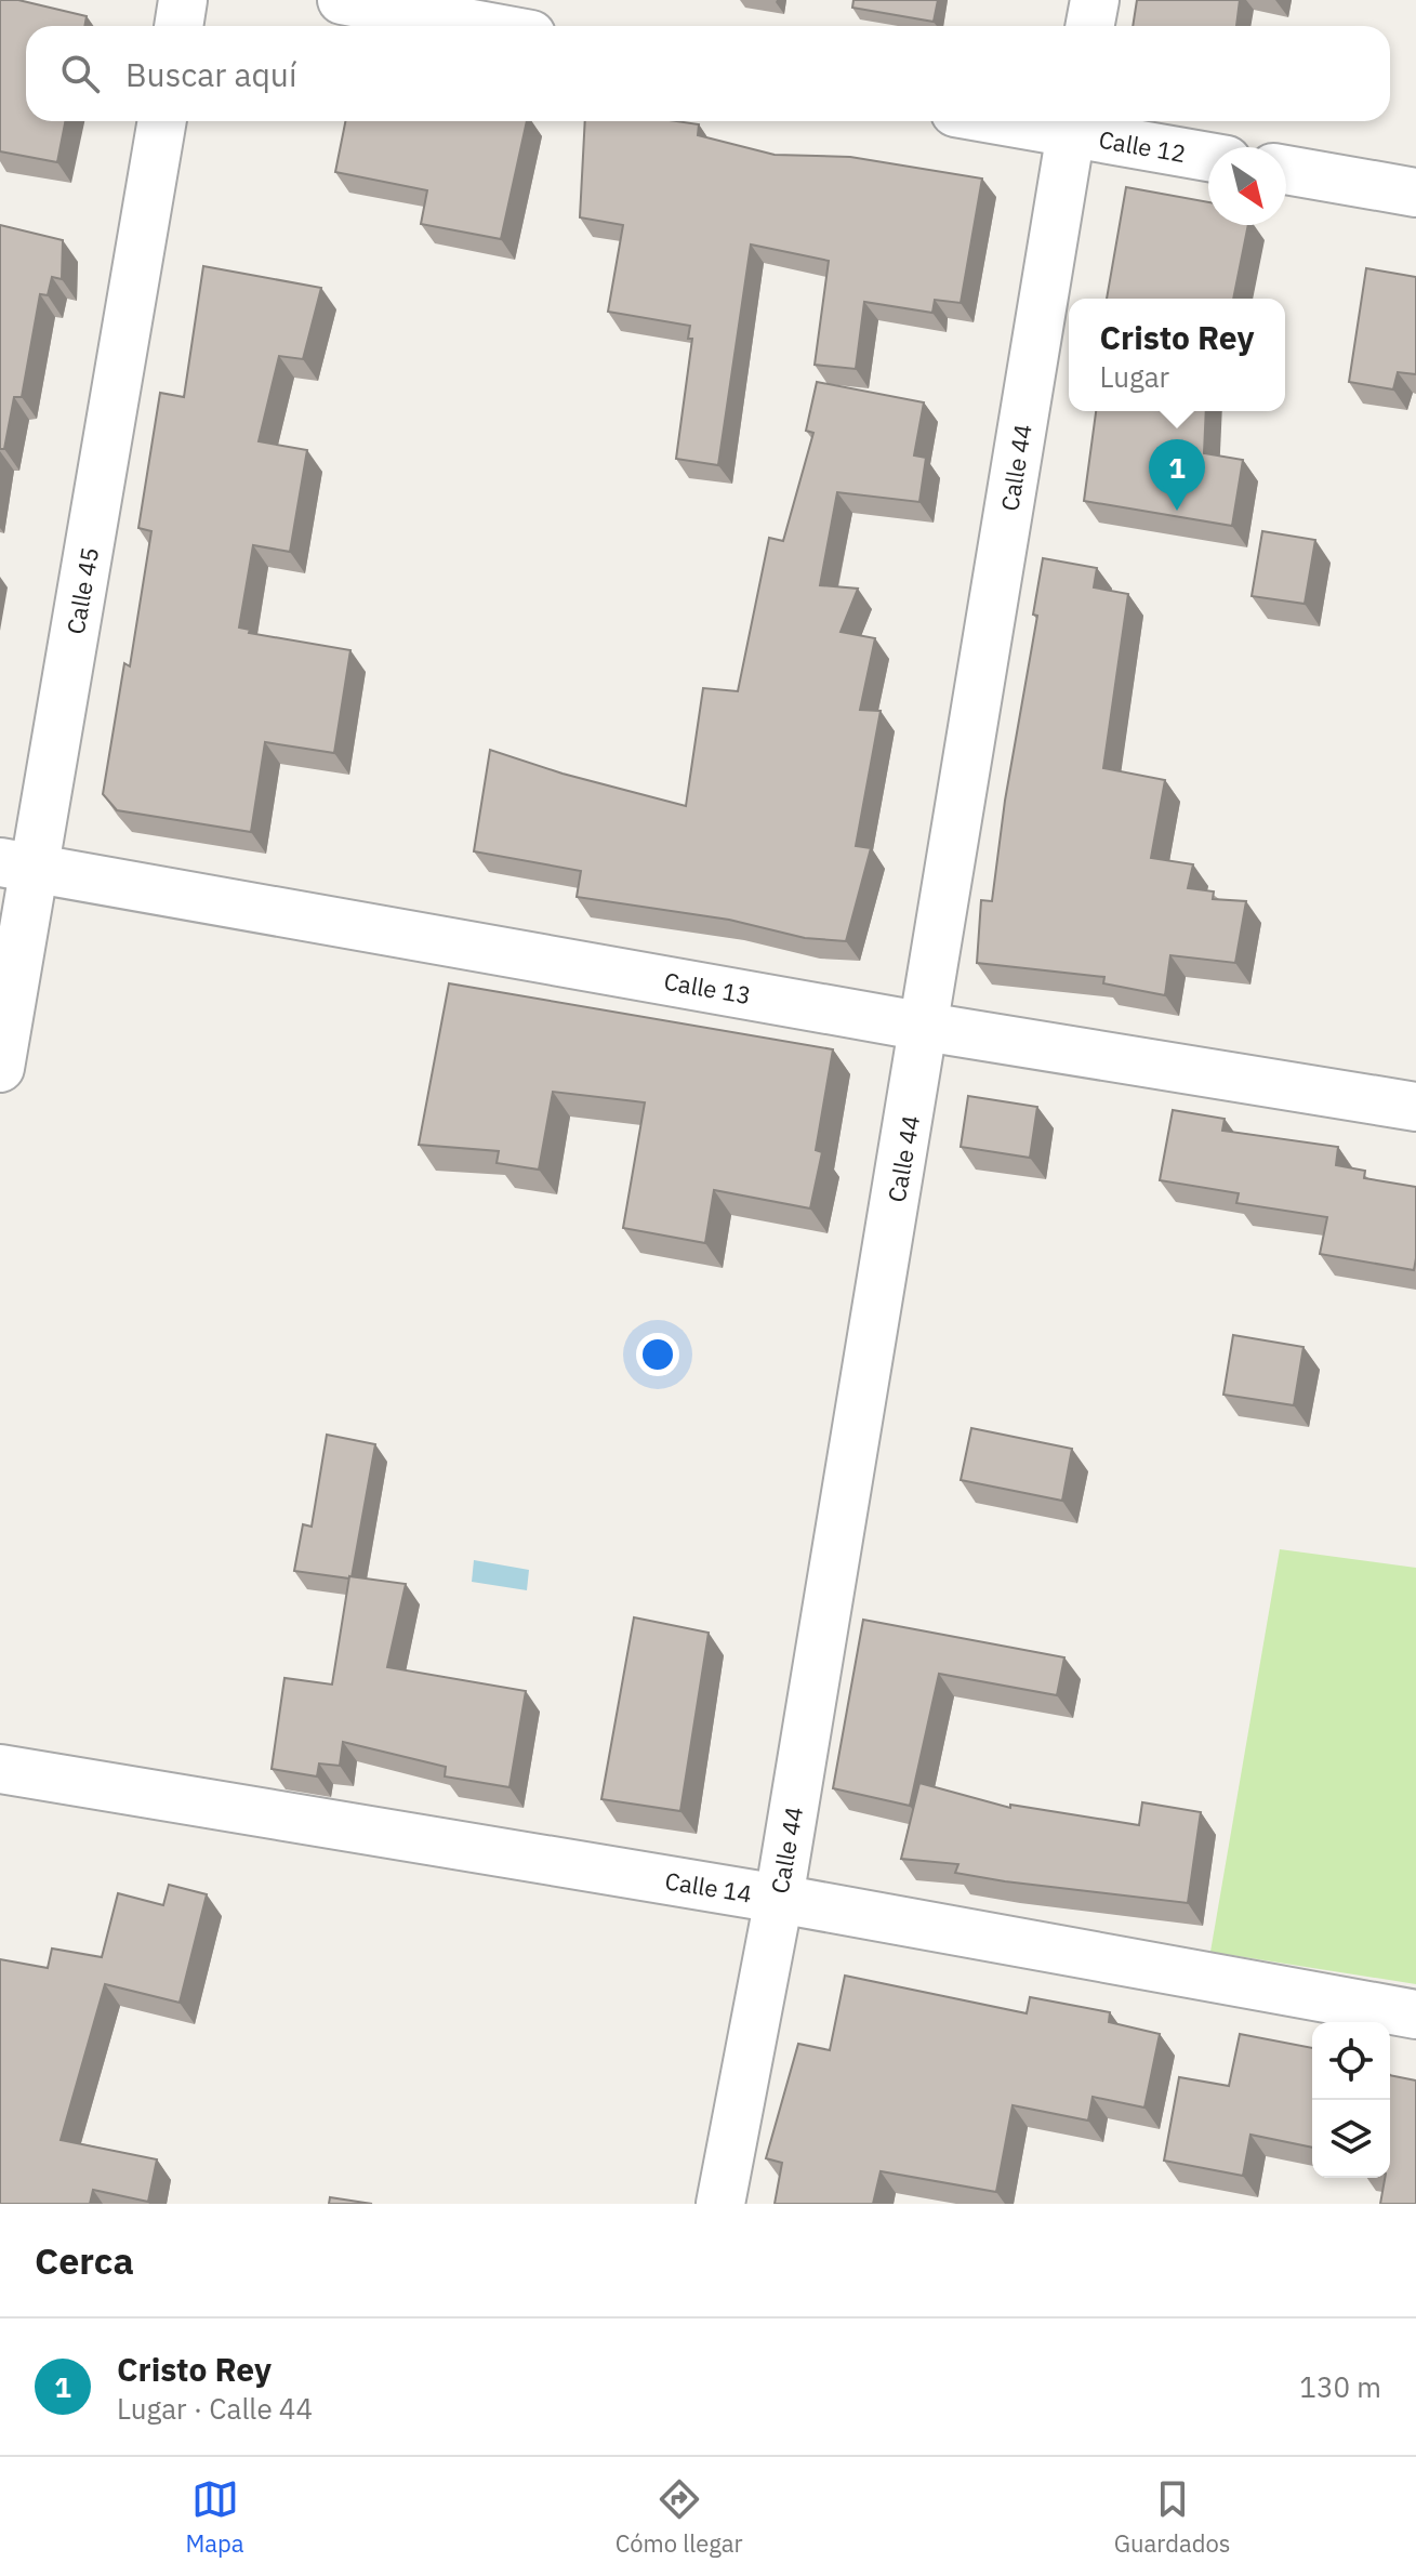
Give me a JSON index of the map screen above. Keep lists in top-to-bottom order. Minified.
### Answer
{"streets":{"street":["Calle 12","Calle 44","Calle 45","Calle 13","Calle 14"]},"crossings":[["Calle 12","Calle 44"],["Calle 44","Calle 13"],["Calle 44","Calle 14"],["Calle 45","Calle 13"]],"north":"bottom right","page":{"search":"Buscar aquí","popup":["Cristo Rey","Lugar"],"pins":"1","heading":"Cerca","list":[{"mark":"1","name":"Cristo Rey","note":"Lugar · Calle 44","value":"130 m"}],"nav":["Mapa","Cómo llegar","Guardados"]}}
